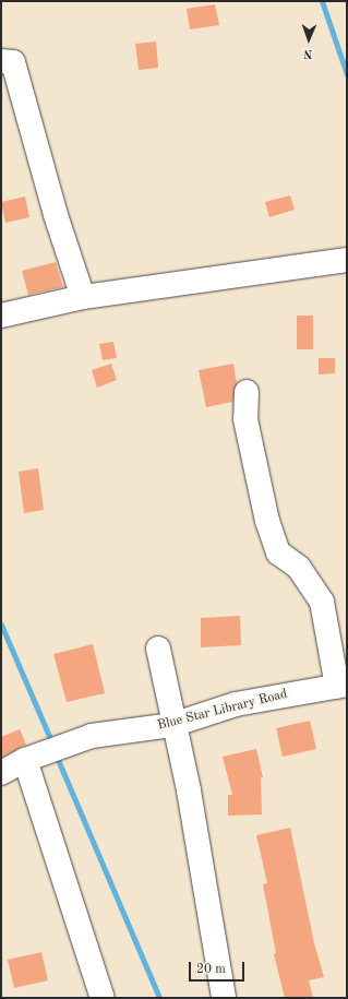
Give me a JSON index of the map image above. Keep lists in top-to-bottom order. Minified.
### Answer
{"streets":{"street":["Blue Star Library Road"]},"scale_bar":"20 m","north":"bottom"}
